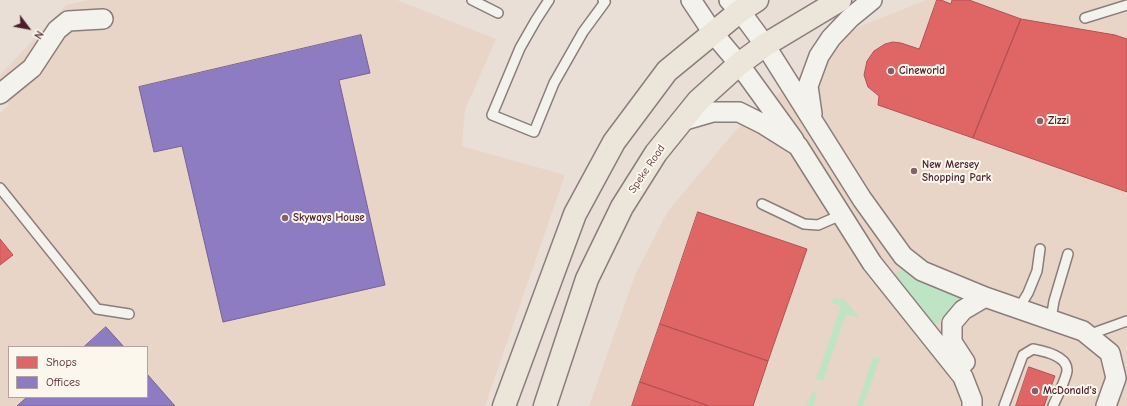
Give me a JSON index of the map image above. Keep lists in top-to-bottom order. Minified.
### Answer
{"streets":{"highway":["Speke Road"]},"places":["Cineworld","Zizzi","New Mersey Shopping Park","Skyways House","McDonald's"],"legend":["Shops","Offices"],"north":"bottom right"}
